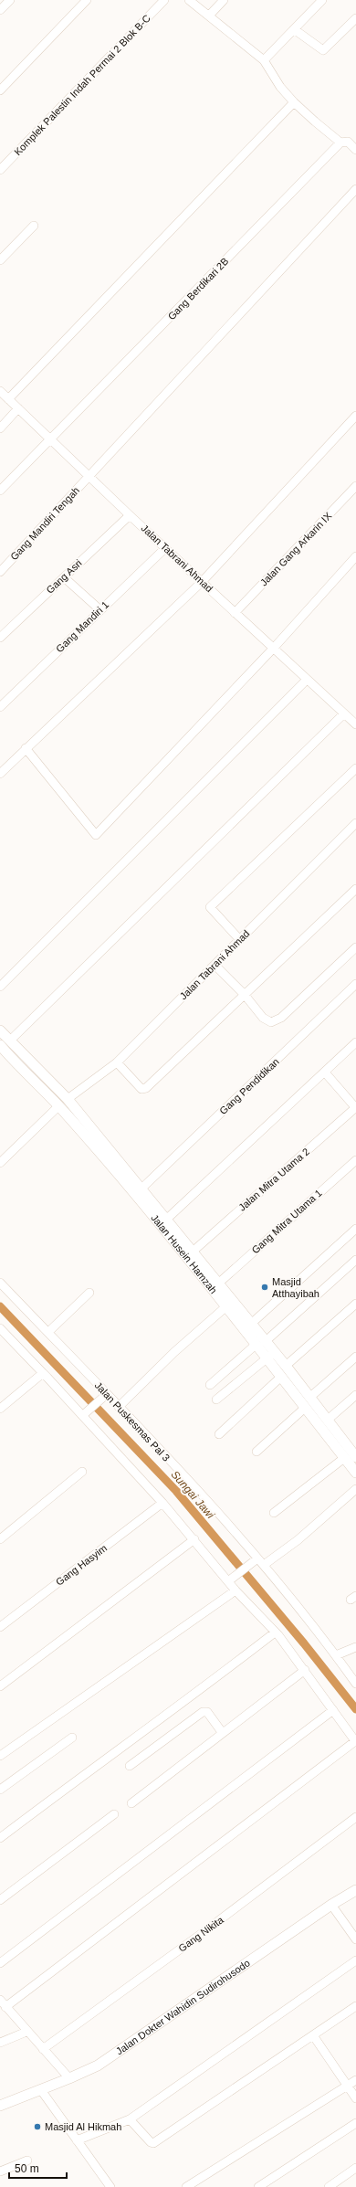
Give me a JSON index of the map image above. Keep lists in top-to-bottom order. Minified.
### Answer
{"streets":{"street":["Komplek Palestin Indah Permai 2 Blok B-C","Gang Berdikari 2B","Gang Mandiri Tengah","Jalan Gang Arkarin IX","Jalan Tabrani Ahmad","Gang Asri","Gang Mandiri 1","Gang Pendidikan","Jalan Mitra Utama 2","Gang Mitra Utama 1","Jalan Husein Hamzah","Jalan Puskesmas Pal 3","Gang Hasyim","Gang Nikita","Jalan Dokter Wahidin Sudirohusodo"]},"crossings":[["Gang Berdikari 2B","Jalan Tabrani Ahmad"],["Gang Mandiri Tengah","Jalan Tabrani Ahmad"],["Jalan Gang Arkarin IX","Jalan Tabrani Ahmad"],["Jalan Tabrani Ahmad","Gang Asri"],["Jalan Tabrani Ahmad","Gang Mandiri 1"],["Jalan Tabrani Ahmad","Jalan Husein Hamzah"],["Gang Pendidikan","Jalan Husein Hamzah"],["Jalan Mitra Utama 2","Jalan Husein Hamzah"],["Gang Mitra Utama 1","Jalan Husein Hamzah"]],"water":["Sungai Jawi"],"places":["Masjid Atthayibah","Masjid Al Hikmah"],"scale_bar":"50 m"}
